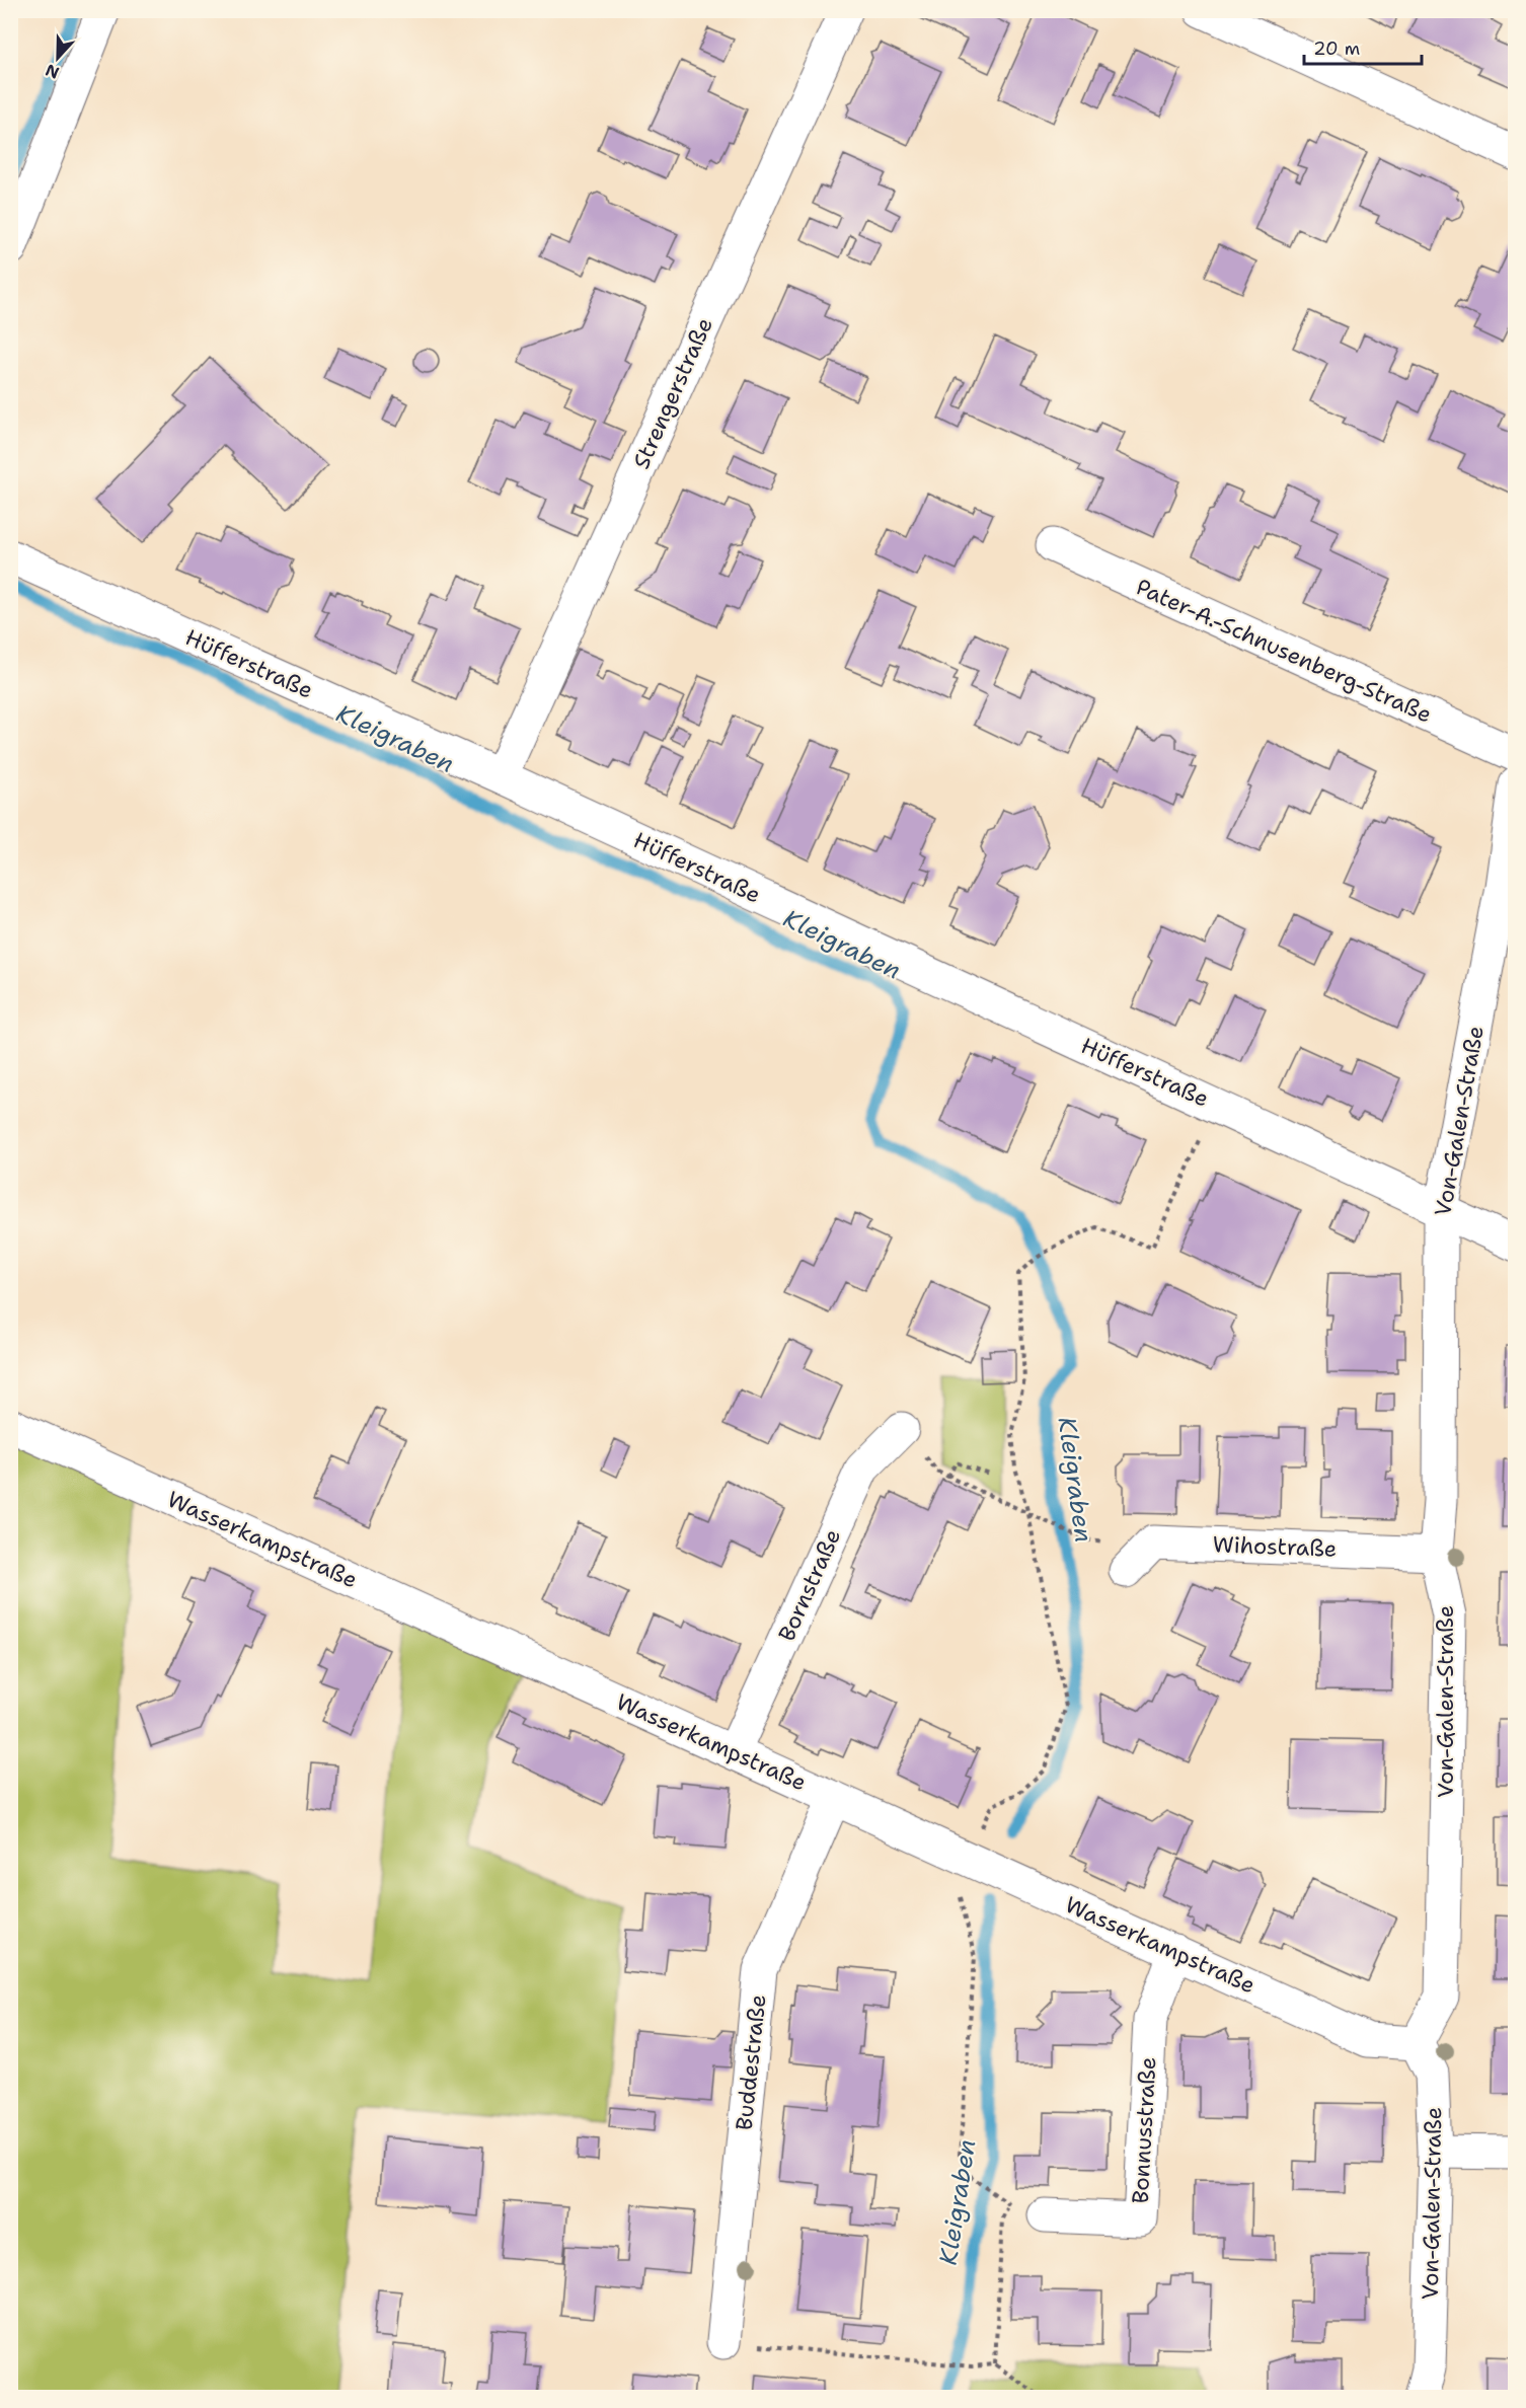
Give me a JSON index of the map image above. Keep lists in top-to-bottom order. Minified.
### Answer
{"streets":{"street":["Strengerstraße","Pater-A.-Schnusenberg-Straße","Hüfferstraße","Von-Galen-Straße","Wasserkampstraße","Wihostraße","Bornstraße","Buddestraße","Bonnusstraße"]},"crossings":[["Strengerstraße","Hüfferstraße"],["Hüfferstraße","Von-Galen-Straße"],["Von-Galen-Straße","Wasserkampstraße"],["Von-Galen-Straße","Wihostraße"],["Wasserkampstraße","Bornstraße"],["Wasserkampstraße","Buddestraße"],["Wasserkampstraße","Bonnusstraße"]],"water":["Kleigraben"],"scale_bar":"20 m","north":"bottom"}
